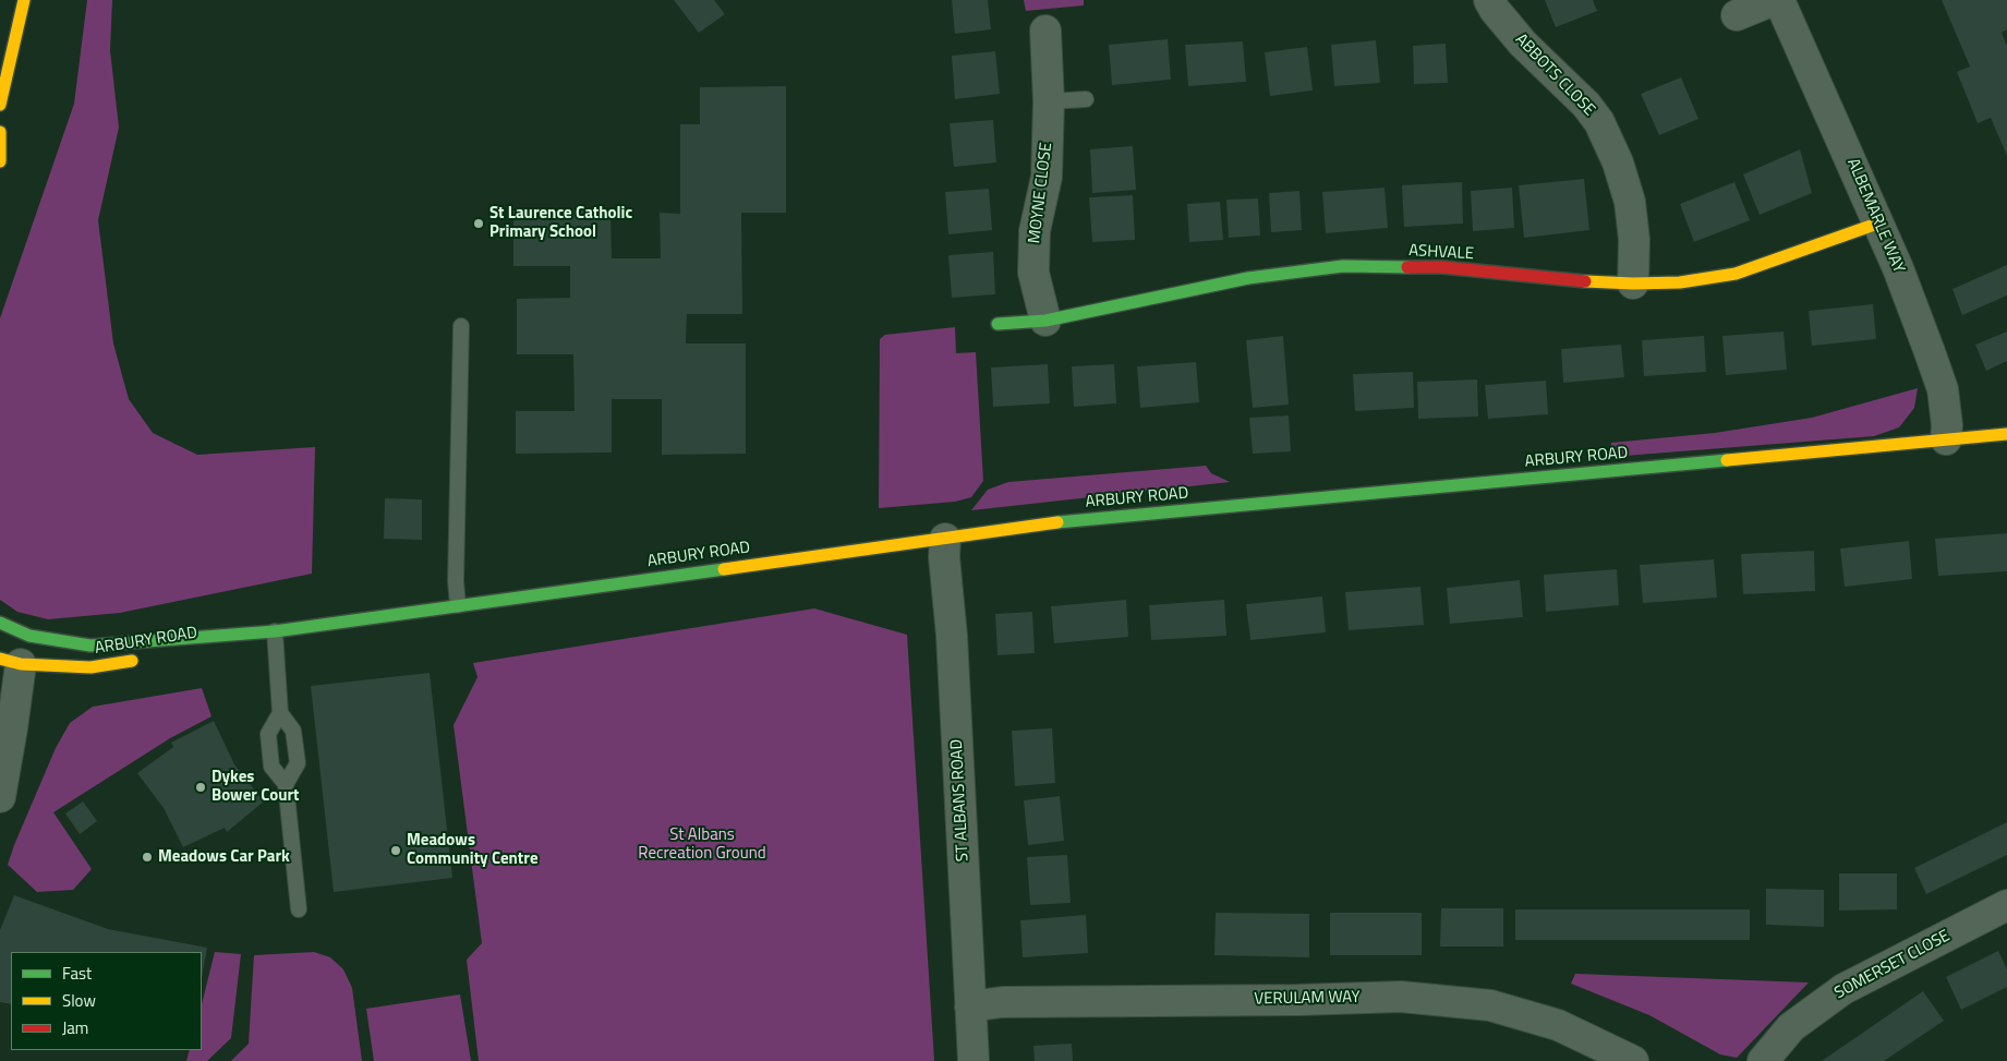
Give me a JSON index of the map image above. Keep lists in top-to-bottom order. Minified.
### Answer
{"streets":{"street":["ABBOTS CLOSE","MOYNE CLOSE","ALBEMARLE WAY","ASHVALE","ARBURY ROAD","ST ALBANS ROAD","SOMERSET CLOSE","VERULAM WAY"]},"crossings":[["ABBOTS CLOSE","ASHVALE"],["MOYNE CLOSE","ASHVALE"],["ALBEMARLE WAY","ASHVALE"],["ALBEMARLE WAY","ARBURY ROAD"],["ARBURY ROAD","ST ALBANS ROAD"],["ST ALBANS ROAD","VERULAM WAY"]],"parks":["St Albans Recreation Ground"],"places":["St Laurence Catholic Primary School","Dykes Bower Court","Meadows Community Centre","Meadows Car Park"],"legend":["Fast","Slow","Jam"]}
